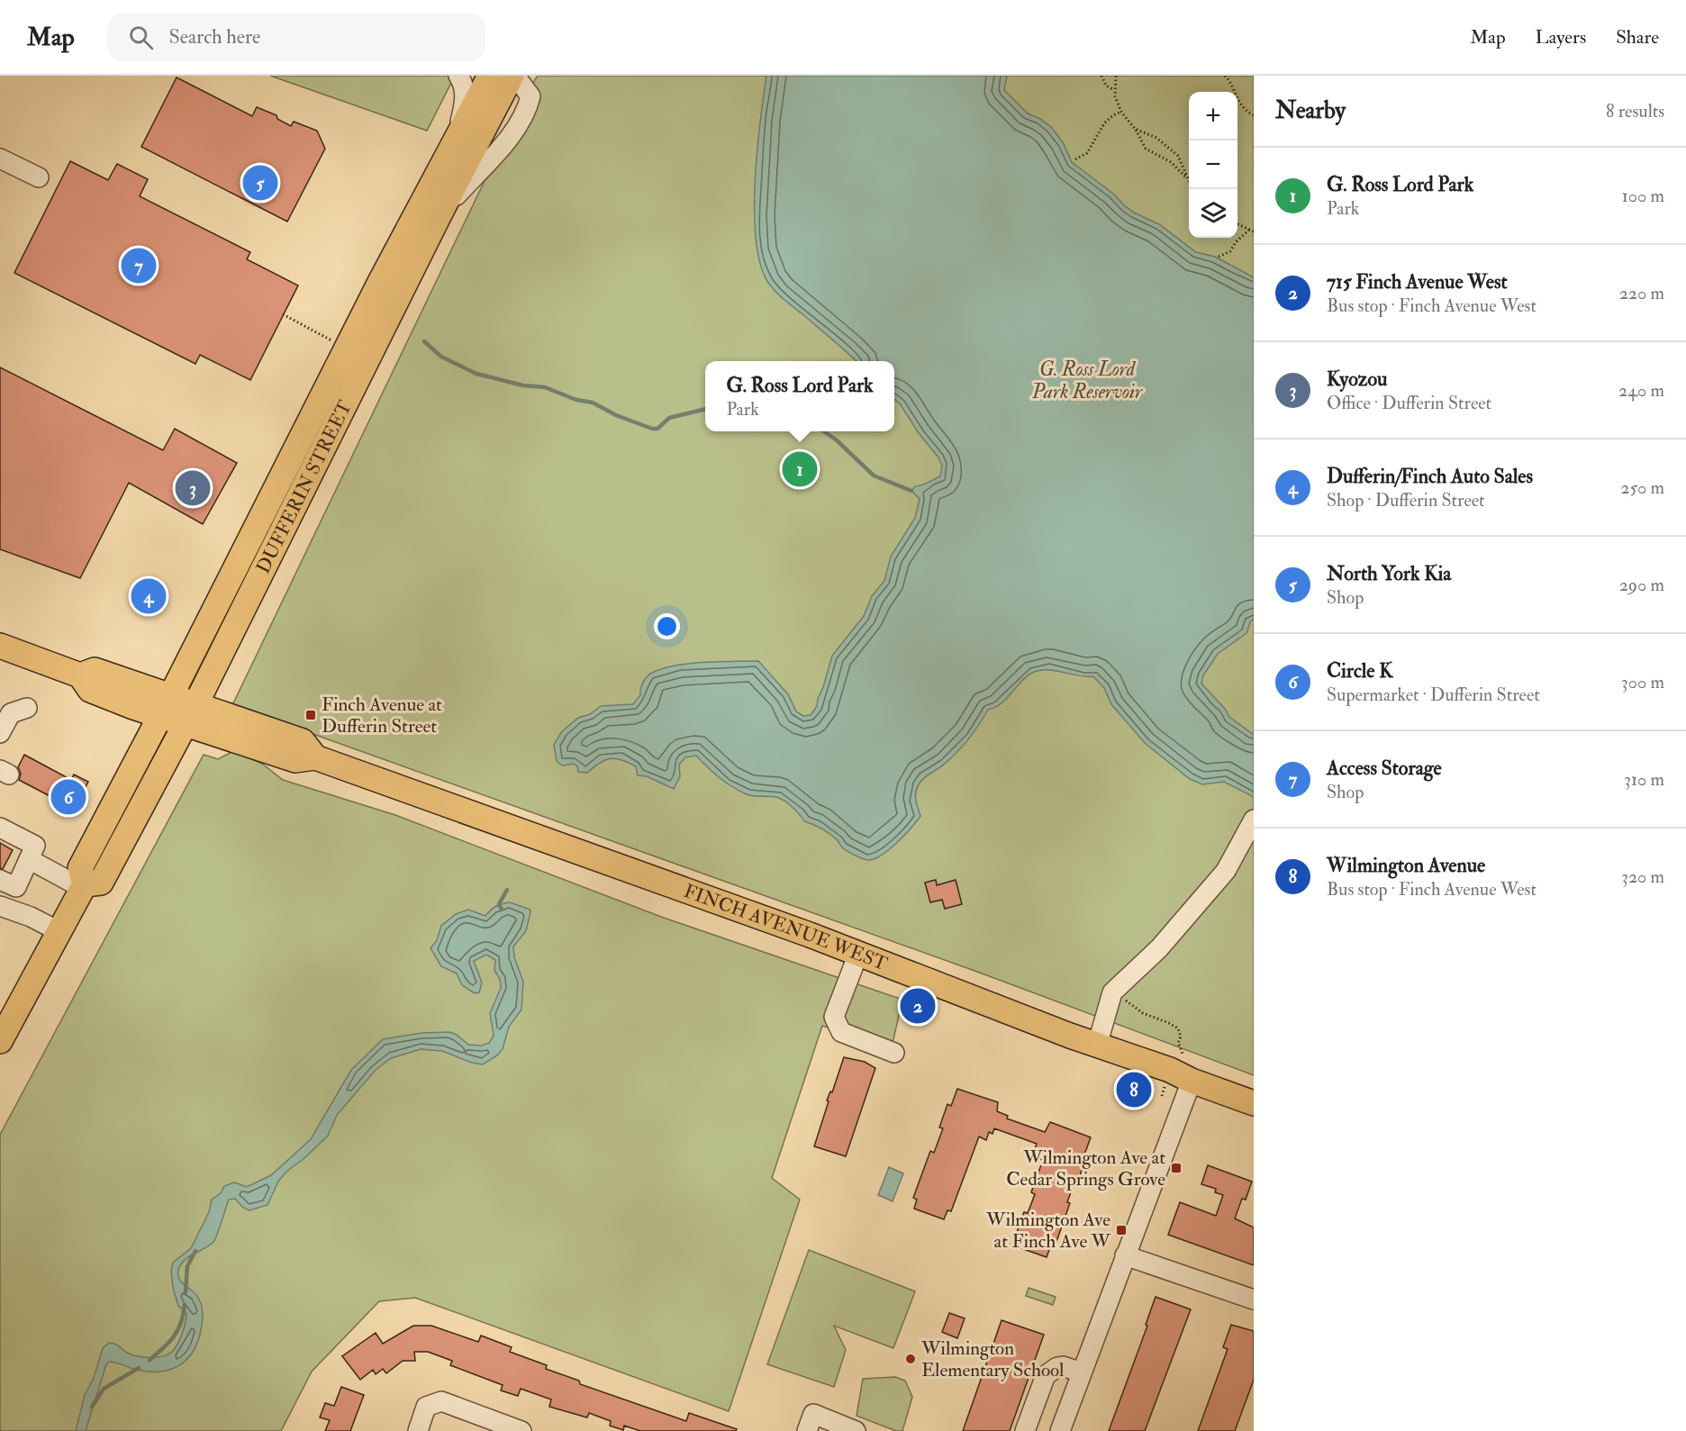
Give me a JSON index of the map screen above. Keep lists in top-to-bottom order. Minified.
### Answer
{"streets":{"main road":["DUFFERIN STREET","FINCH AVENUE WEST"]},"crossings":[["DUFFERIN STREET","FINCH AVENUE WEST"]],"water":["G. Ross Lord Park Reservoir"],"places":{"transit":["Finch Avenue at Dufferin Street","Wilmington Ave at Cedar Springs Grove","Wilmington Ave at Finch Ave W"],"other":["Wilmington Elementary School"]},"page":{"header":"Map","search":"Search here","nav":["Map","Layers","Share"],"heading":["Nearby","8 results"],"map_buttons":["+","−"],"list":[{"mark":"1","name":"G. Ross Lord Park","note":"Park","value":"100 m"},{"mark":"2","name":"715 Finch Avenue West","note":"Bus stop · Finch Avenue West","value":"220 m"},{"mark":"3","name":"Kyozou","note":"Office · Dufferin Street","value":"240 m"},{"mark":"4","name":"Dufferin/Finch Auto Sales","note":"Shop · Dufferin Street","value":"250 m"},{"mark":"5","name":"North York Kia","note":"Shop","value":"290 m"},{"mark":"6","name":"Circle K","note":"Supermarket · Dufferin Street","value":"300 m"},{"mark":"7","name":"Access Storage","note":"Shop","value":"310 m"},{"mark":"8","name":"Wilmington Avenue","note":"Bus stop · Finch Avenue West","value":"320 m"}],"pins":["5","7","1","3","4","6","2","8"],"popup":["G. Ross Lord Park","Park"]}}
